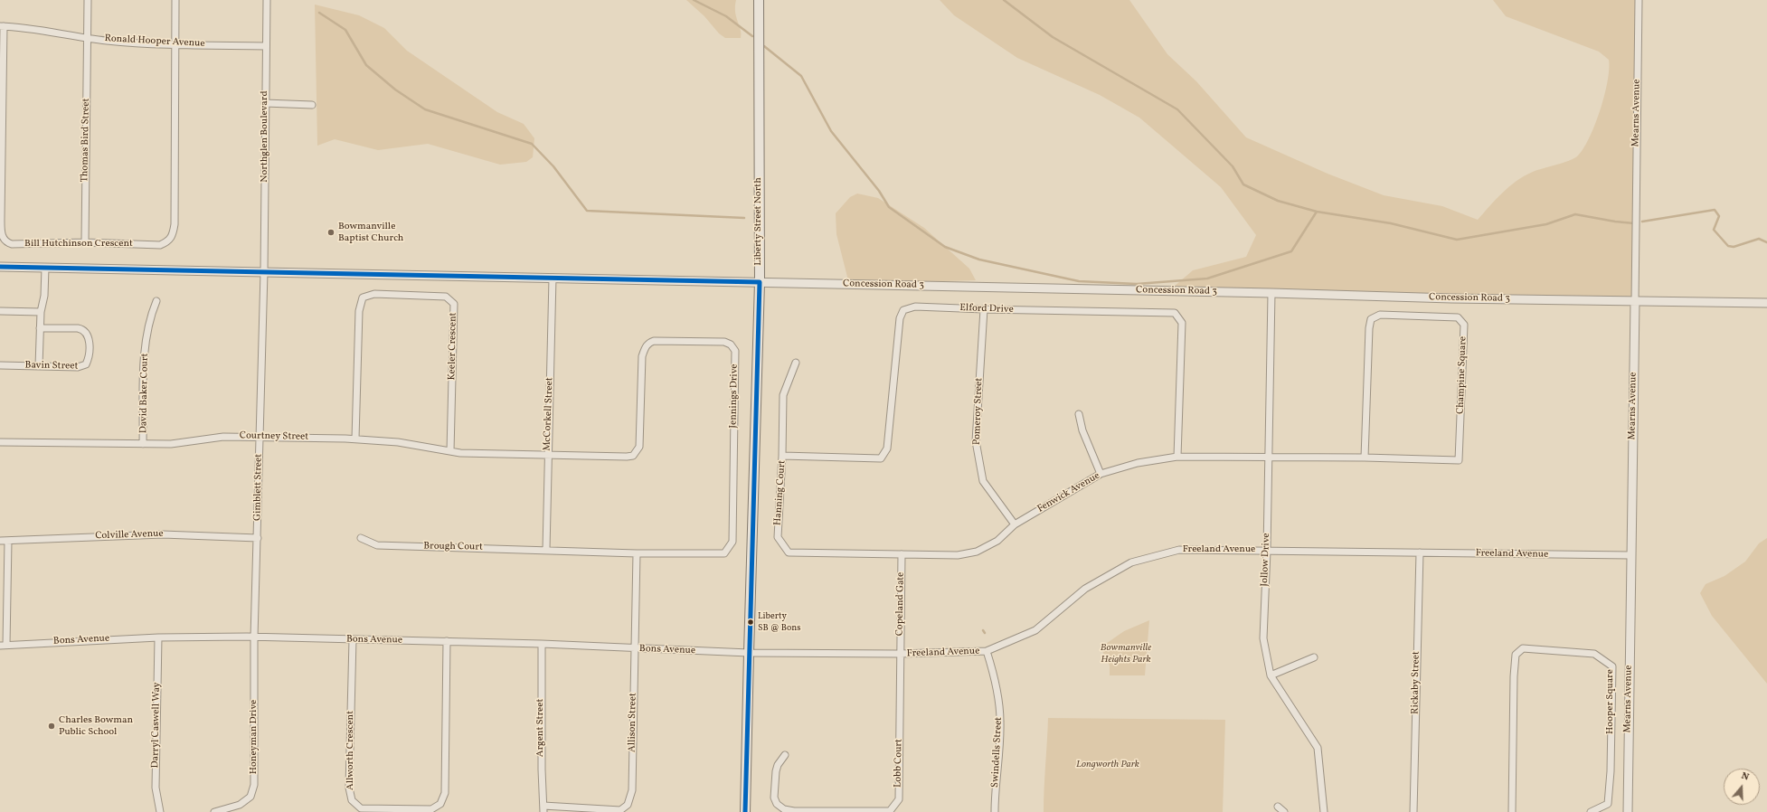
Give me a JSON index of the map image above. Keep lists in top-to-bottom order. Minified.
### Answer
{"streets":{"main road":["Liberty Street North"],"street":["Ronald Hooper Avenue","Mearns Avenue","Northglen Boulevard","Thomas Bird Street","Bill Hutchinson Crescent","Concession Road 3","Elford Drive","Keeler Crescent","Bavin Street","Champine Square","David Baker Court","Jennings Drive","Pomeroy Street","McCorkell Street","Courtney Street","Gimblett Street","Hanning Court","Fenwick Avenue","Colville Avenue","Brough Court","Freeland Avenue","Jollow Drive","Copeland Gate","Bons Avenue","Rickaby Street","Hooper Square","Allison Street","Darryl Caswell Way","Argent Street","Honeyman Drive","Allworth Crescent","Swindells Street","Lobb Court"]},"crossings":[["Ronald Hooper Avenue","Northglen Boulevard"],["Ronald Hooper Avenue","Thomas Bird Street"],["Ronald Hooper Avenue","Bill Hutchinson Crescent"],["Mearns Avenue","Concession Road 3"],["Mearns Avenue","Freeland Avenue"],["Northglen Boulevard","Concession Road 3"],["Northglen Boulevard","Gimblett Street"],["Thomas Bird Street","Bill Hutchinson Crescent"],["Liberty Street North","Concession Road 3"],["Liberty Street North","Freeland Avenue"],["Liberty Street North","Bons Avenue"],["Concession Road 3","McCorkell Street"],["Concession Road 3","Gimblett Street"],["Concession Road 3","Jollow Drive"],["Elford Drive","Pomeroy Street"],["Elford Drive","Hanning Court"],["Elford Drive","Fenwick Avenue"],["Keeler Crescent","Courtney Street"],["Champine Square","Fenwick Avenue"],["Champine Square","Jollow Drive"],["David Baker Court","Courtney Street"],["Jennings Drive","McCorkell Street"],["Jennings Drive","Courtney Street"],["Jennings Drive","Brough Court"],["Jennings Drive","Allison Street"],["Pomeroy Street","Fenwick Avenue"],["McCorkell Street","Courtney Street"],["McCorkell Street","Brough Court"],["Courtney Street","Gimblett Street"],["Gimblett Street","Colville Avenue"],["Gimblett Street","Bons Avenue"],["Gimblett Street","Honeyman Drive"],["Hanning Court","Fenwick Avenue"],["Hanning Court","Copeland Gate"],["Fenwick Avenue","Jollow Drive"],["Fenwick Avenue","Copeland Gate"],["Freeland Avenue","Jollow Drive"],["Freeland Avenue","Copeland Gate"],["Freeland Avenue","Bons Avenue"],["Freeland Avenue","Rickaby Street"],["Freeland Avenue","Swindells Street"],["Freeland Avenue","Lobb Court"],["Copeland Gate","Lobb Court"],["Bons Avenue","Allison Street"],["Bons Avenue","Darryl Caswell Way"],["Bons Avenue","Argent Street"],["Bons Avenue","Honeyman Drive"],["Bons Avenue","Allworth Crescent"],["Allison Street","Argent Street"]],"parks":["Bowmanville Heights Park","Longworth Park"],"places":["Bowmanville Baptist Church","Liberty SB @ Bons","Charles Bowman Public School"],"north":"top"}
